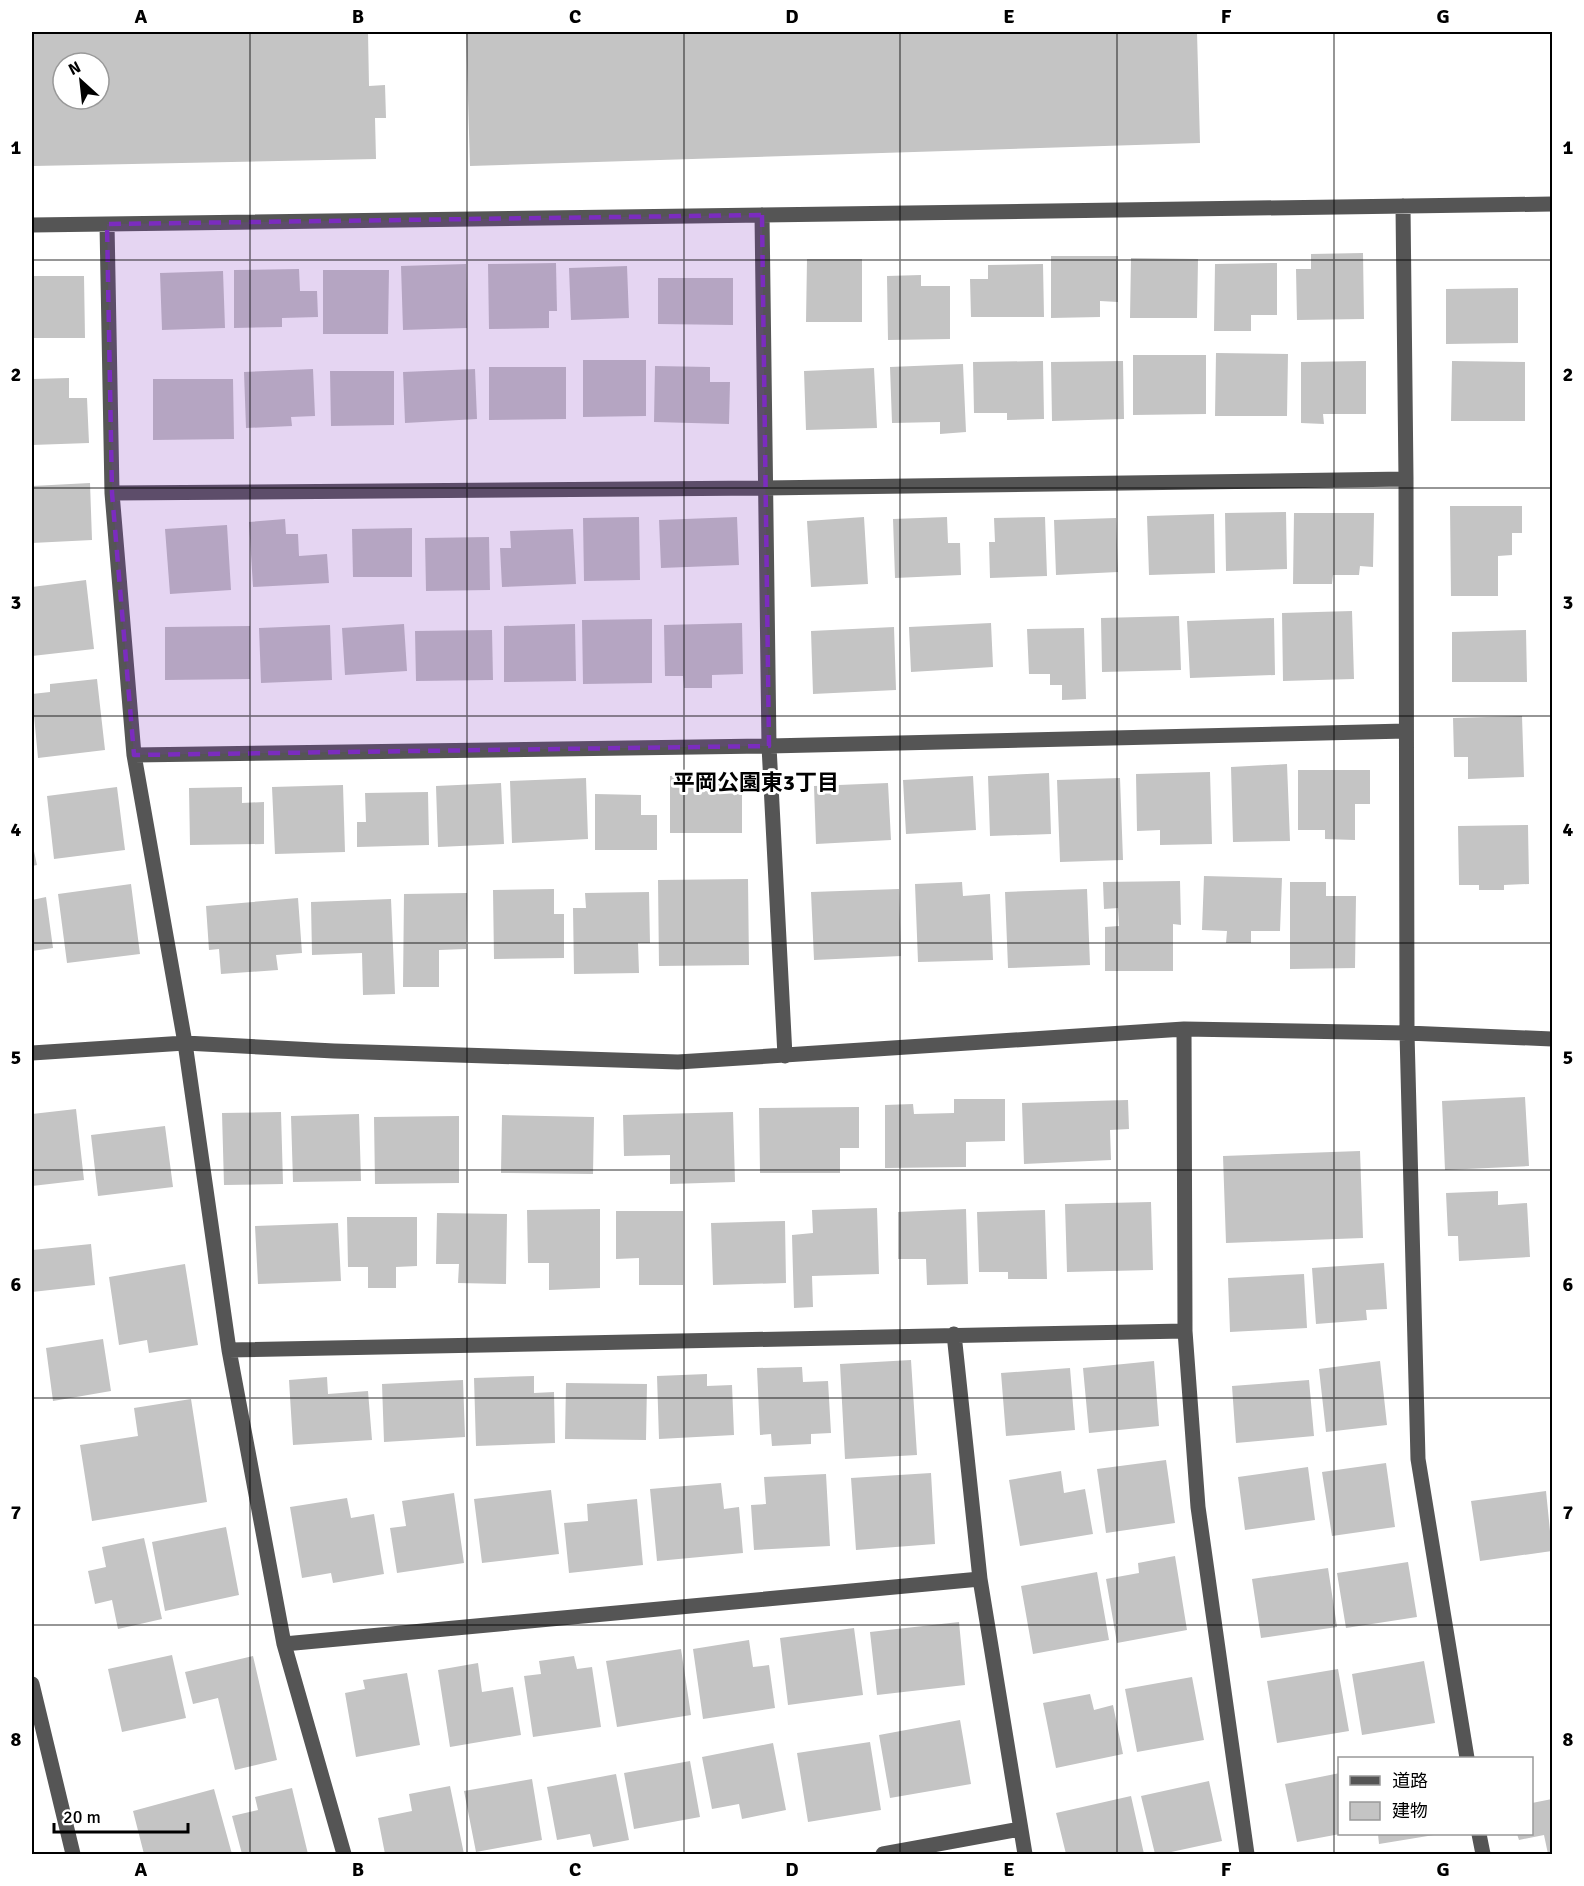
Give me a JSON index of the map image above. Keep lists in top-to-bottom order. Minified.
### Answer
{"districts":["平岡公園東3丁目"],"legend":["道路","建物"],"scale_bar":"20 m","north":"top left","grid":{"columns":["A","B","C","D","E","F","G"],"rows":["1","2","3","4","5","6","7","8"]}}
